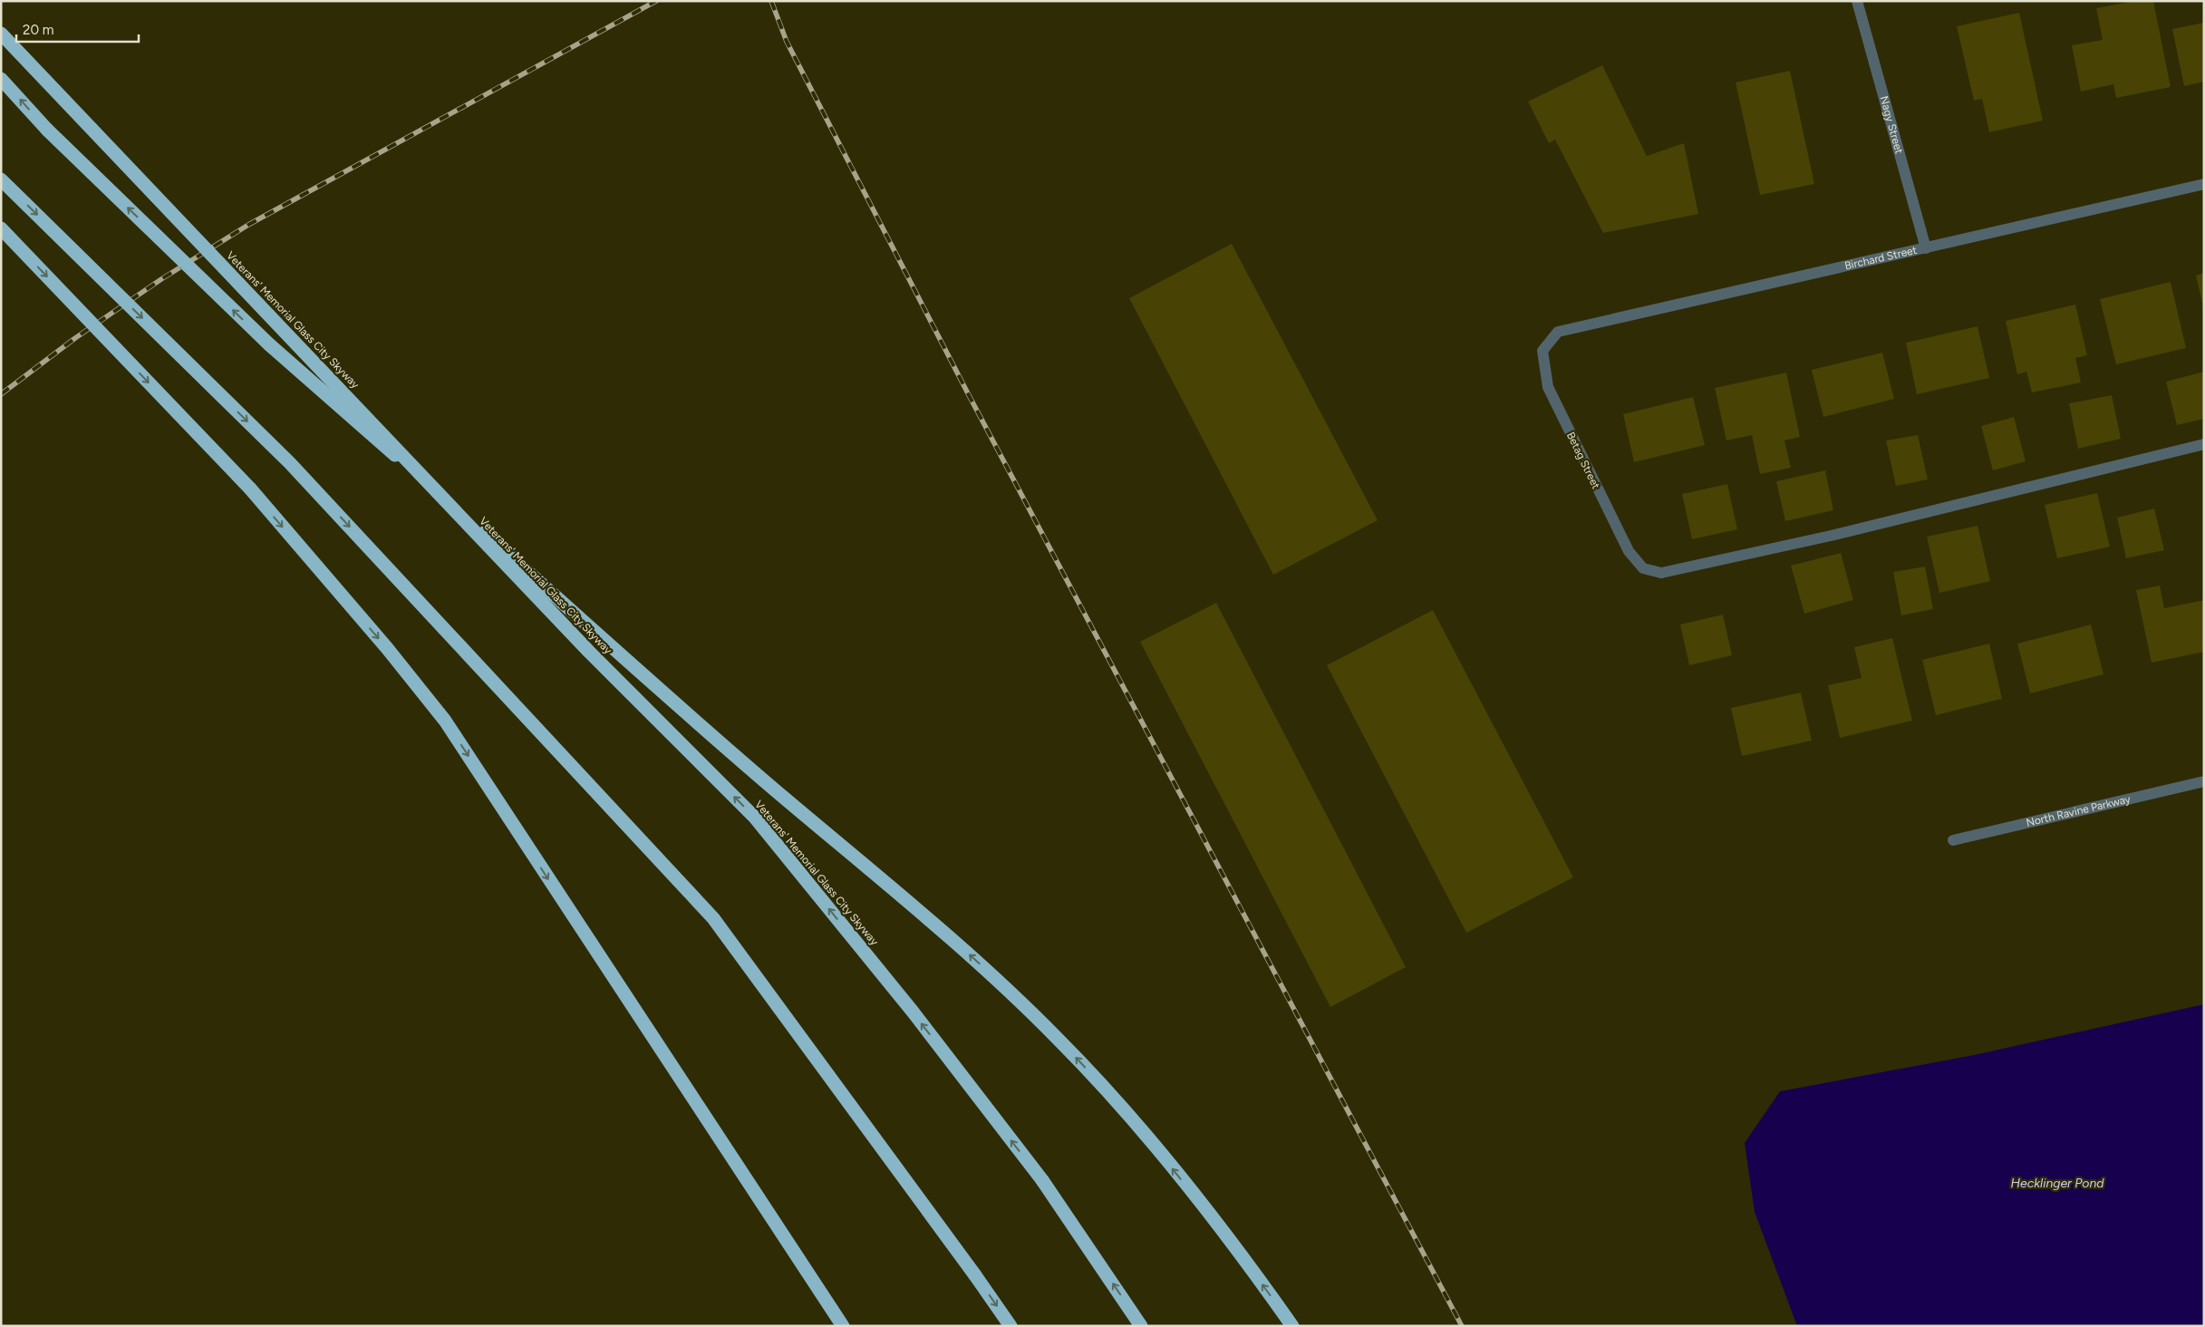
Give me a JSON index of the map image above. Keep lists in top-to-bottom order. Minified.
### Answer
{"streets":{"highway":["Veterans' Memorial Glass City Skyway"],"street":["Nagy Street","Birchard Street","Betag Street","North Ravine Parkway"]},"crossings":[["Nagy Street","Birchard Street"],["Birchard Street","Betag Street"]],"water":["Hecklinger Pond"],"scale_bar":"20 m"}
